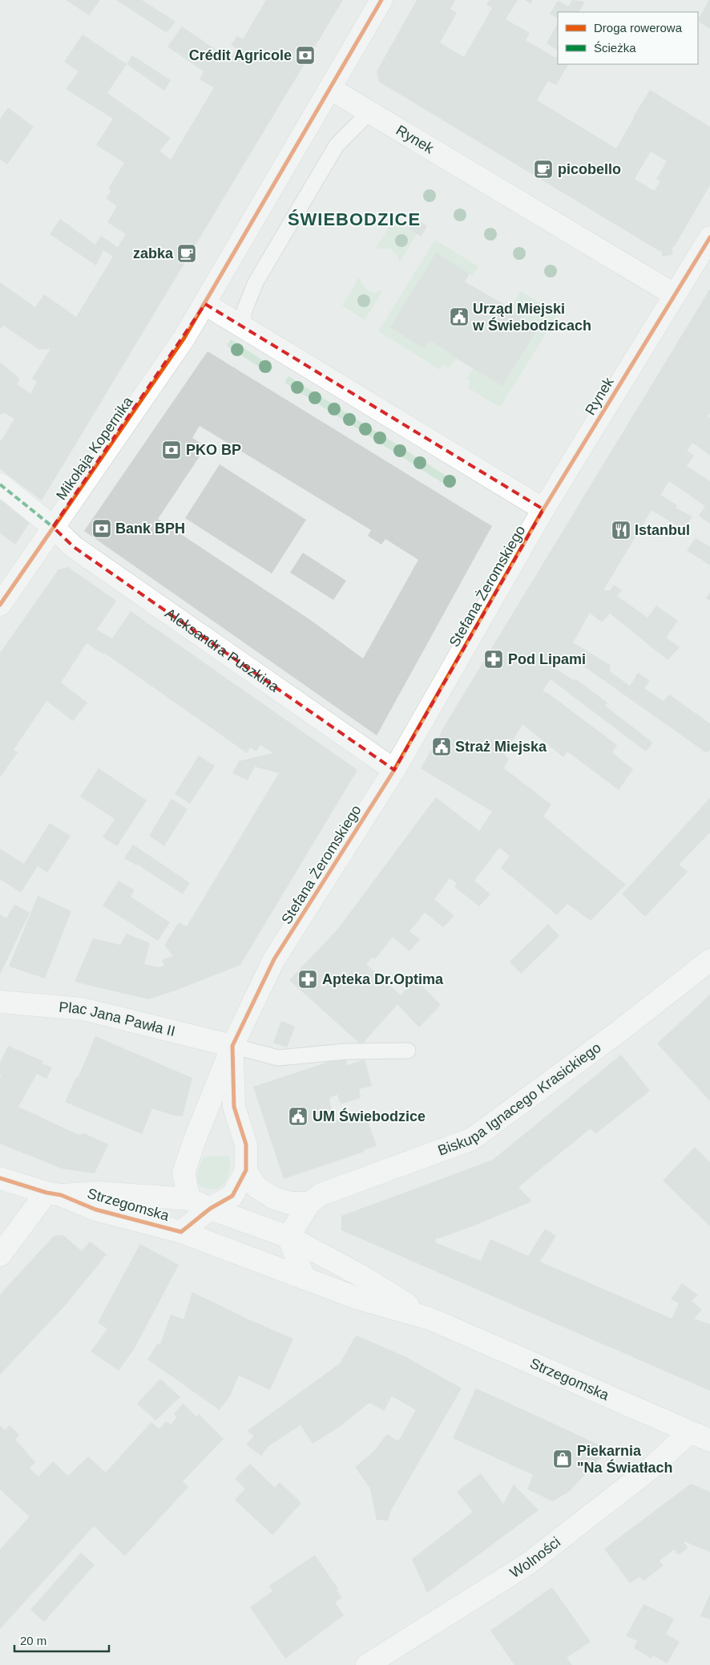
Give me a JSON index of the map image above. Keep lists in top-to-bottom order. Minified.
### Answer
{"streets":{"street":["Rynek","Mikołaja Kopernika","Stefana Żeromskiego","Aleksandra Puszkina","Plac Jana Pawła II","Biskupa Ignacego Krasickiego","Strzegomska","Wolności"]},"crossings":[["Rynek","Stefana Żeromskiego"],["Mikołaja Kopernika","Aleksandra Puszkina"],["Stefana Żeromskiego","Aleksandra Puszkina"],["Stefana Żeromskiego","Plac Jana Pawła II"],["Stefana Żeromskiego","Strzegomska"],["Biskupa Ignacego Krasickiego","Strzegomska"],["Strzegomska","Wolności"]],"districts":["ŚWIEBODZICE"],"places":{"bank":["Crédit Agricole","PKO BP","Bank BPH"],"cafe":["picobello","zabka"],"public building":["Urząd Miejski w Świebodzicach","Straż Miejska","UM Świebodzice"],"restaurant":["Istanbul"],"pharmacy":["Pod Lipami","Apteka Dr.Optima"],"shop":["Piekarnia \"Na Światłach"]},"legend":["Droga rowerowa","Ścieżka"],"scale_bar":"20 m"}
